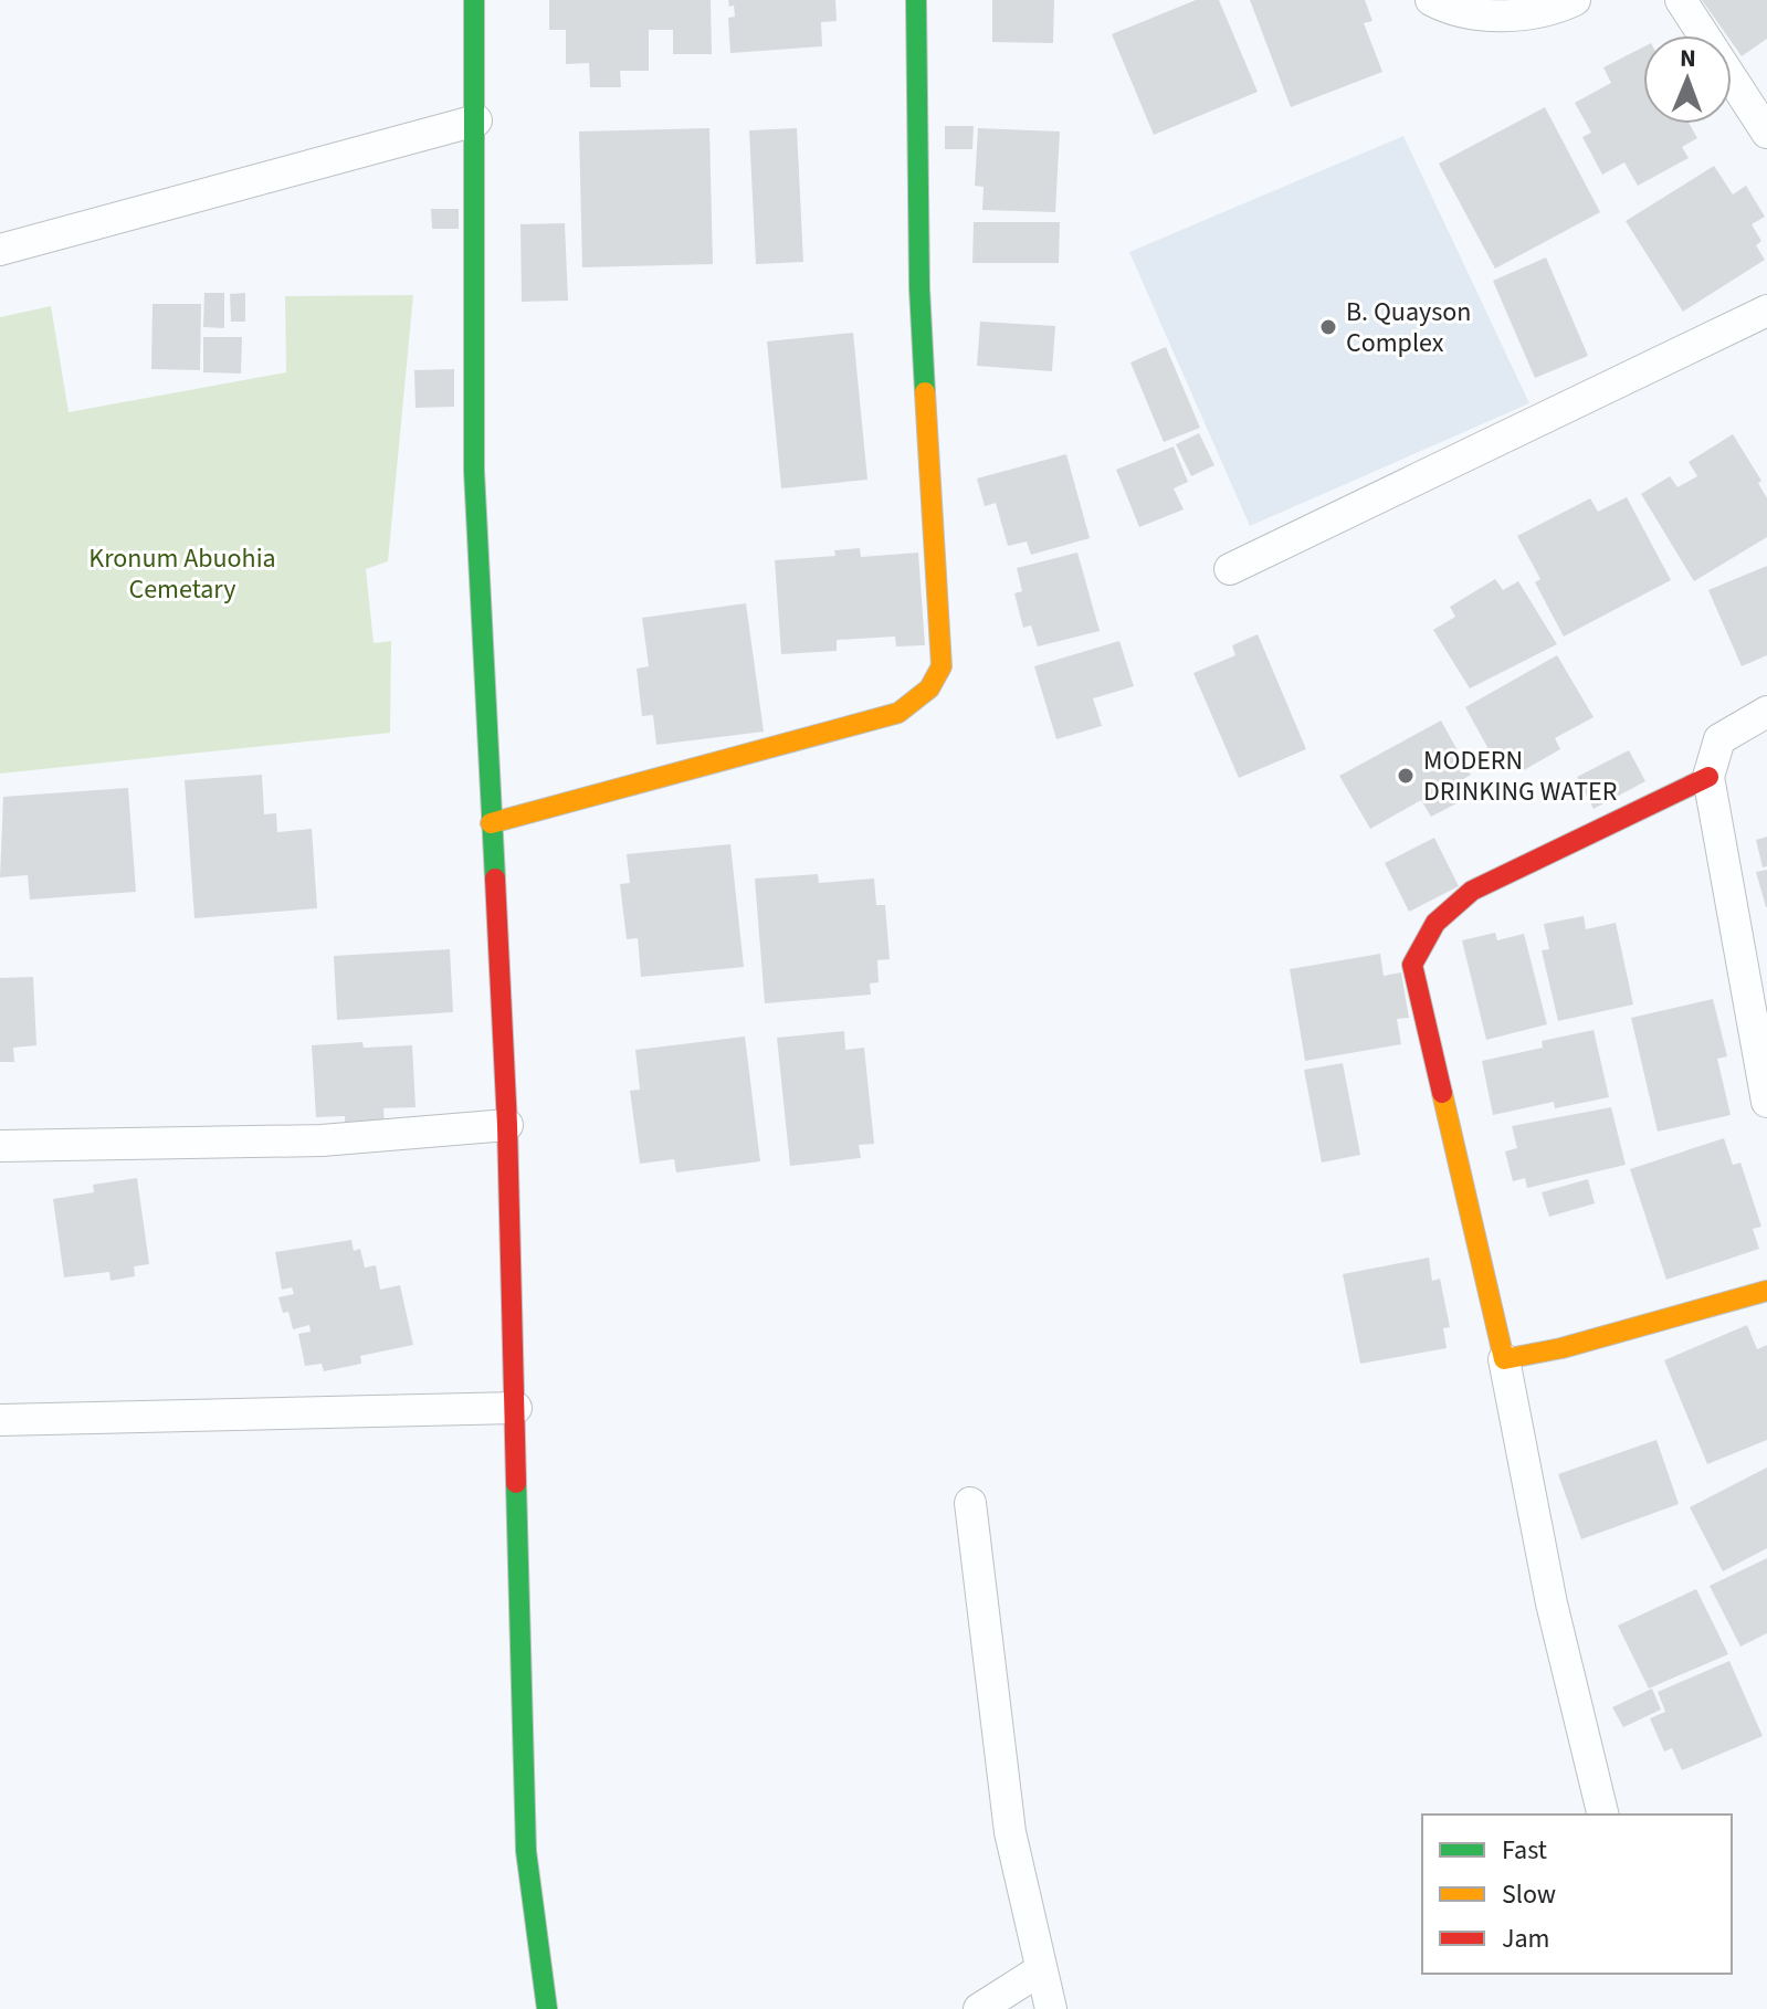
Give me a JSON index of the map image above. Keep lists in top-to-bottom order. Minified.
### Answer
{"parks":["Kronum Abuohia Cemetary"],"places":["B. Quayson Complex","MODERN DRINKING WATER"],"legend":["Fast","Slow","Jam"],"north":"top"}
